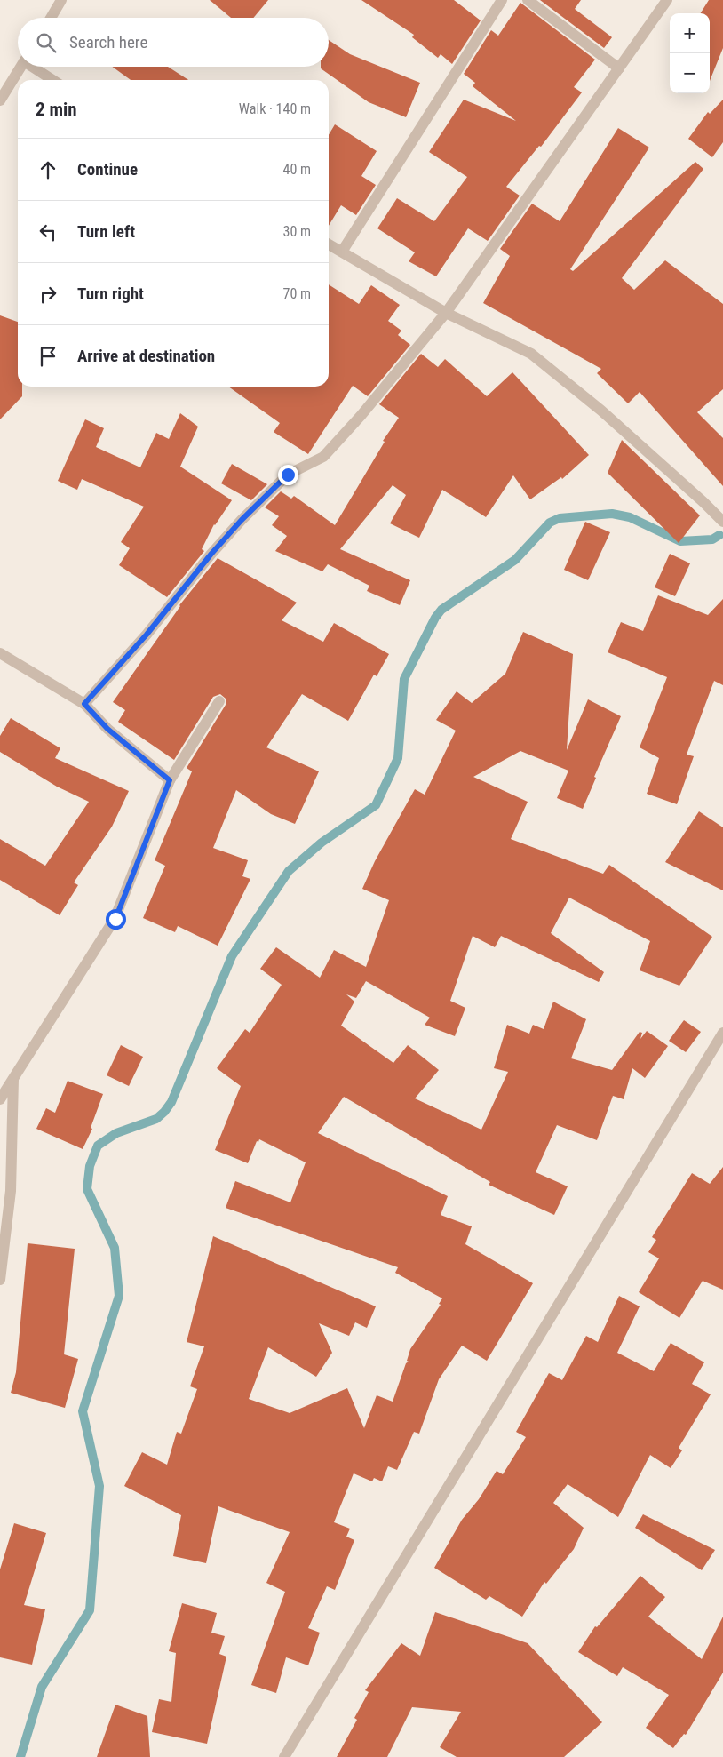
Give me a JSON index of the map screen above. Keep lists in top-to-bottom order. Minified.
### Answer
{"page":{"map_buttons":["+","−"],"search":"Search here","heading":["2 min","Walk · 140 m"],"list":[["Continue","40 m"],["Turn left","30 m"],["Turn right","70 m"],"Arrive at destination"]}}
